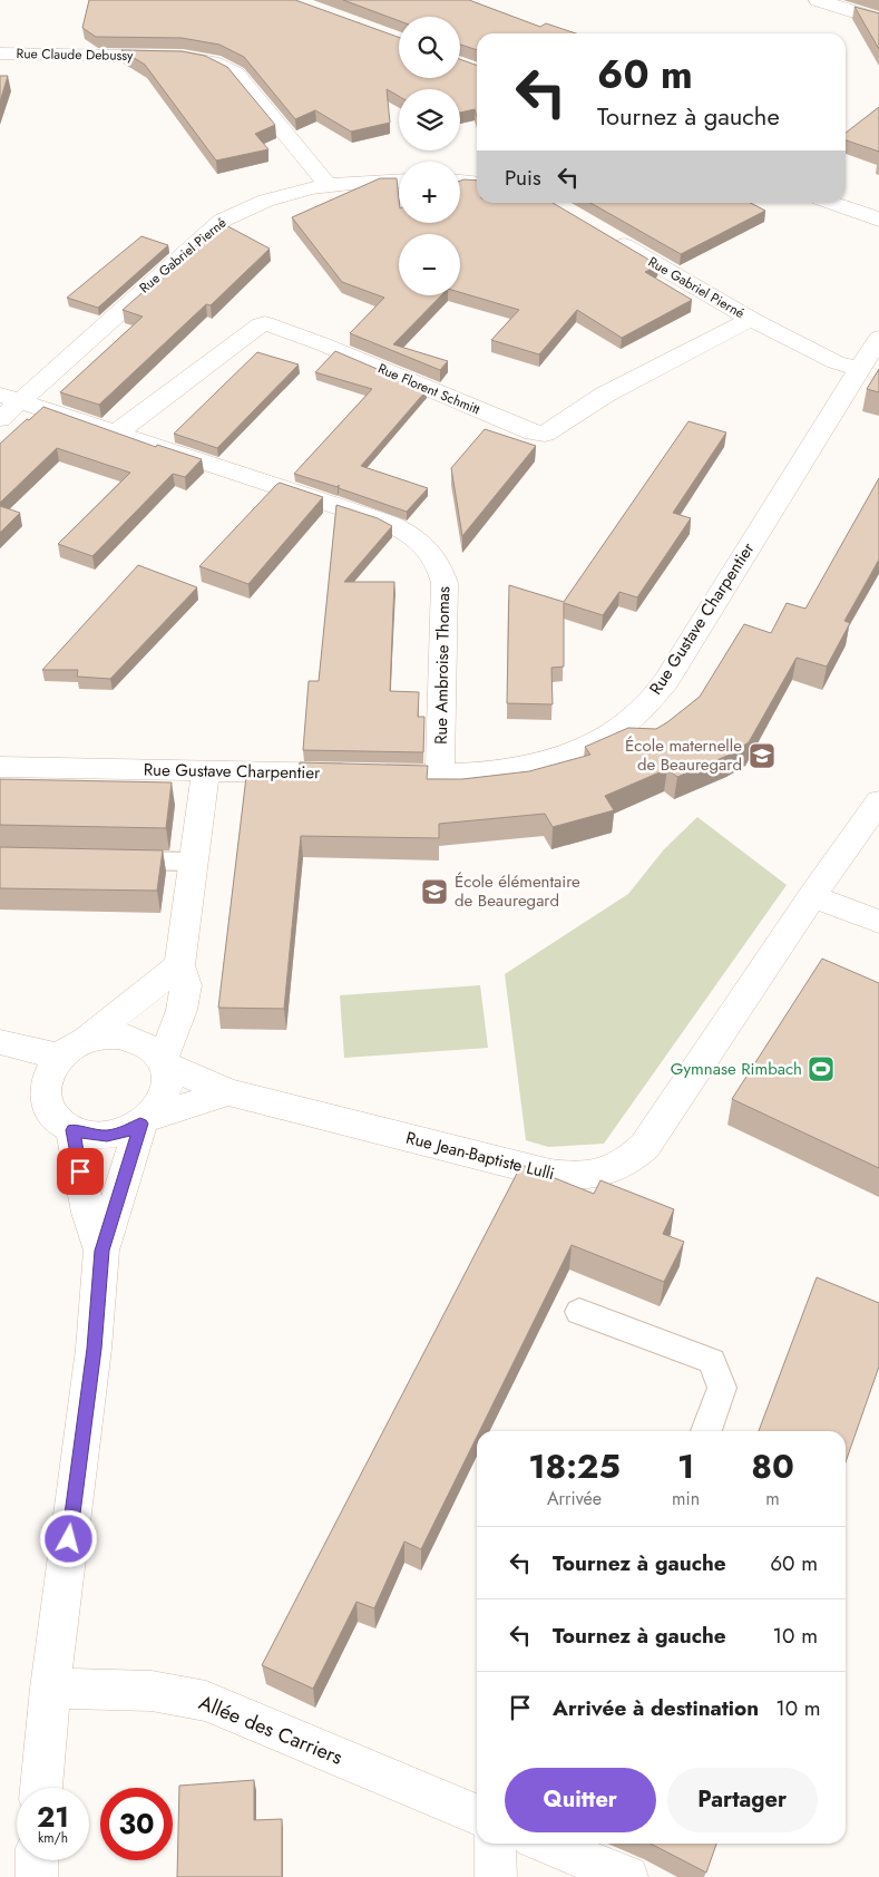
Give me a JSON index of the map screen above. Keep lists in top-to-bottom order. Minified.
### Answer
{"streets":{"street":["Rue Claude Debussy","Rue Gabriel Pierné","Rue Florent Schmitt","Rue Gustave Charpentier","Rue Ambroise Thomas","Rue Jean-Baptiste Lulli","Allée des Carriers"]},"crossings":[["Rue Claude Debussy","Rue Gabriel Pierné"],["Rue Gabriel Pierné","Rue Florent Schmitt"],["Rue Gabriel Pierné","Rue Gustave Charpentier"],["Rue Gabriel Pierné","Rue Ambroise Thomas"],["Rue Florent Schmitt","Rue Ambroise Thomas"],["Rue Gustave Charpentier","Rue Ambroise Thomas"]],"places":{"school or university":["École maternelle de Beauregard","École élémentaire de Beauregard"],"sports":["Gymnase Rimbach"]},"page":{"map_buttons":["+","−"],"turn":["60 m","Tournez à gauche"],"then":"Puis","eta":["18:25","Arrivée","1","min","80","m"],"list":[{"name":"Tournez à gauche","value":"60 m"},{"name":"Tournez à gauche","value":"10 m"},{"name":"Arrivée à destination","value":"10 m"}],"buttons":["Quitter","Partager"],"speed":"21 km/h","limit":"30"}}
